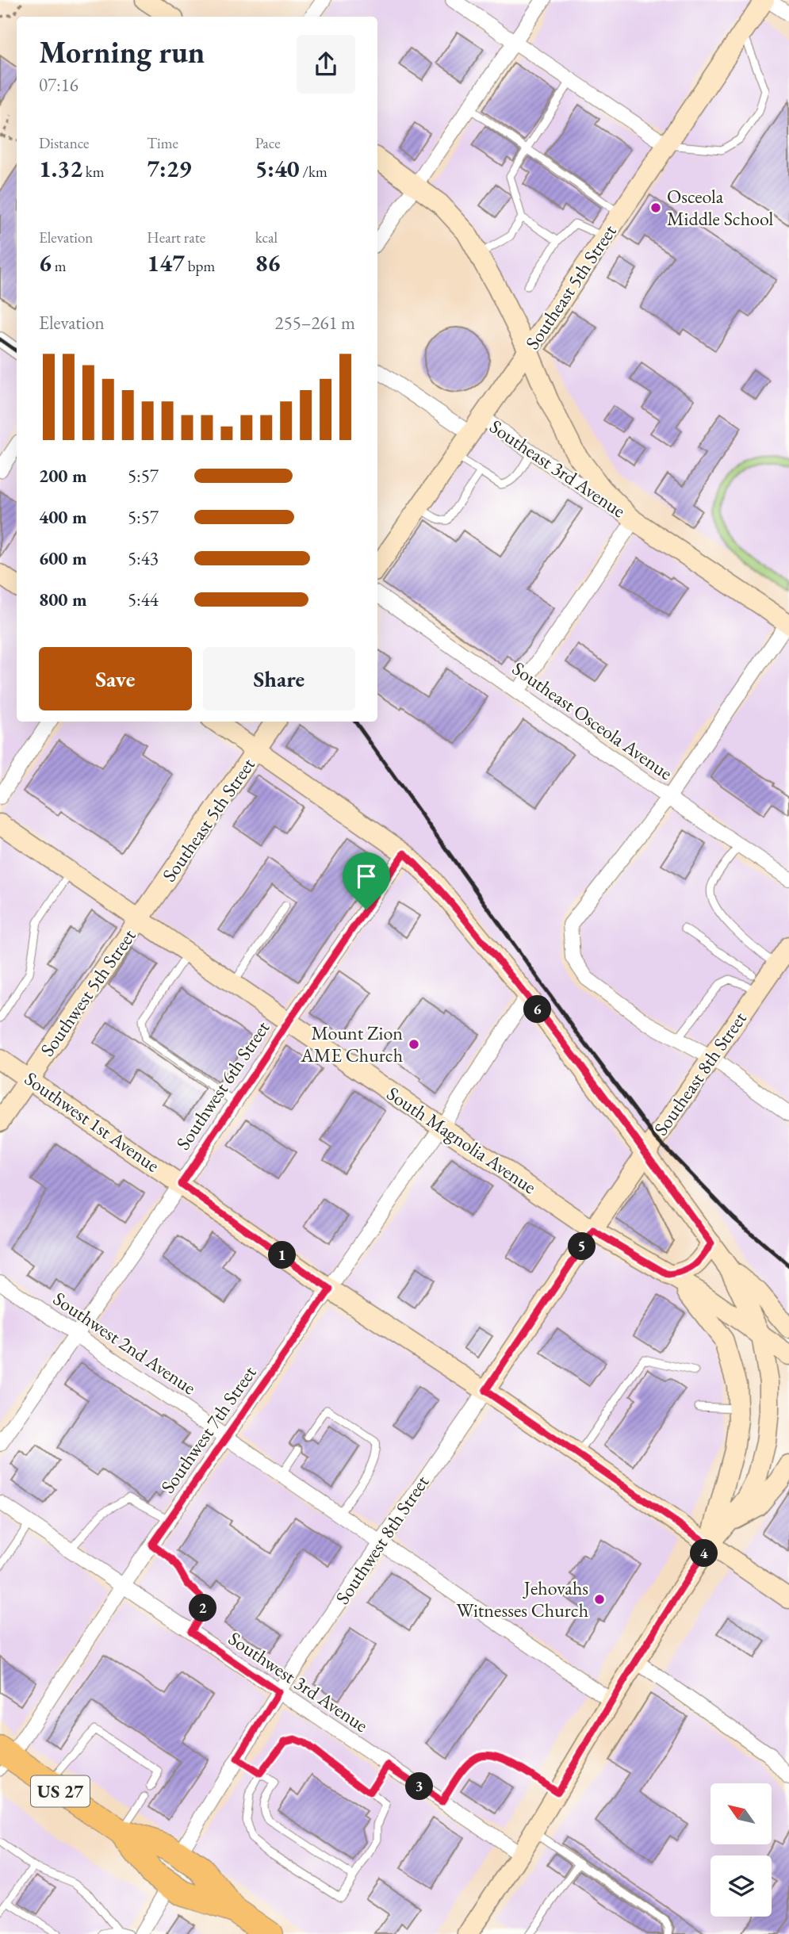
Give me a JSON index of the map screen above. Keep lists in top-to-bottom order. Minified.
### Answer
{"streets":{"highway":["US 27"],"street":["Southeast 5th Street","Southeast 3rd Avenue","Southeast Osceola Avenue","Southwest 5th Street","Southeast 8th Street","Southwest 6th Street","Southwest 1st Avenue","South Magnolia Avenue","Southwest 2nd Avenue","Southwest 7th Street","Southwest 8th Street","Southwest 3rd Avenue"]},"crossings":[["Southeast 5th Street","Southeast 3rd Avenue"],["Southeast 5th Street","Southwest 5th Street"],["Southeast 5th Street","South Magnolia Avenue"],["Southwest 5th Street","Southwest 1st Avenue"],["Southwest 5th Street","South Magnolia Avenue"],["Southeast 8th Street","South Magnolia Avenue"],["Southeast 8th Street","Southwest 8th Street"],["Southwest 6th Street","Southwest 1st Avenue"],["Southwest 6th Street","South Magnolia Avenue"],["Southwest 6th Street","Southwest 2nd Avenue"],["Southwest 1st Avenue","Southwest 7th Street"],["Southwest 1st Avenue","Southwest 8th Street"],["South Magnolia Avenue","Southwest 7th Street"],["South Magnolia Avenue","Southwest 8th Street"],["Southwest 2nd Avenue","Southwest 7th Street"],["Southwest 2nd Avenue","Southwest 8th Street"],["Southwest 7th Street","Southwest 3rd Avenue"],["Southwest 7th Street","US 27"],["Southwest 8th Street","Southwest 3rd Avenue"],["Southwest 8th Street","US 27"]],"places":["Osceola Middle School","Mount Zion AME Church","Jehovahs Witnesses Church"],"north":"top left","page":{"heading":["Morning run","07:16"],"stats":[["Distance","1.32 km"],["Time","7:29"],["Pace","5:40 /km"],["Elevation","6 m"],["Heart rate","147 bpm"],["kcal","86"]],"chart":["Elevation","255–261 m"],"list":[{"name":"200 m","note":"5:57"},{"name":"400 m","note":"5:57"},{"name":"600 m","note":"5:43"},{"name":"800 m","note":"5:44"}],"buttons":["Save","Share"],"pins":["6","5","1","4","2","3"]}}
